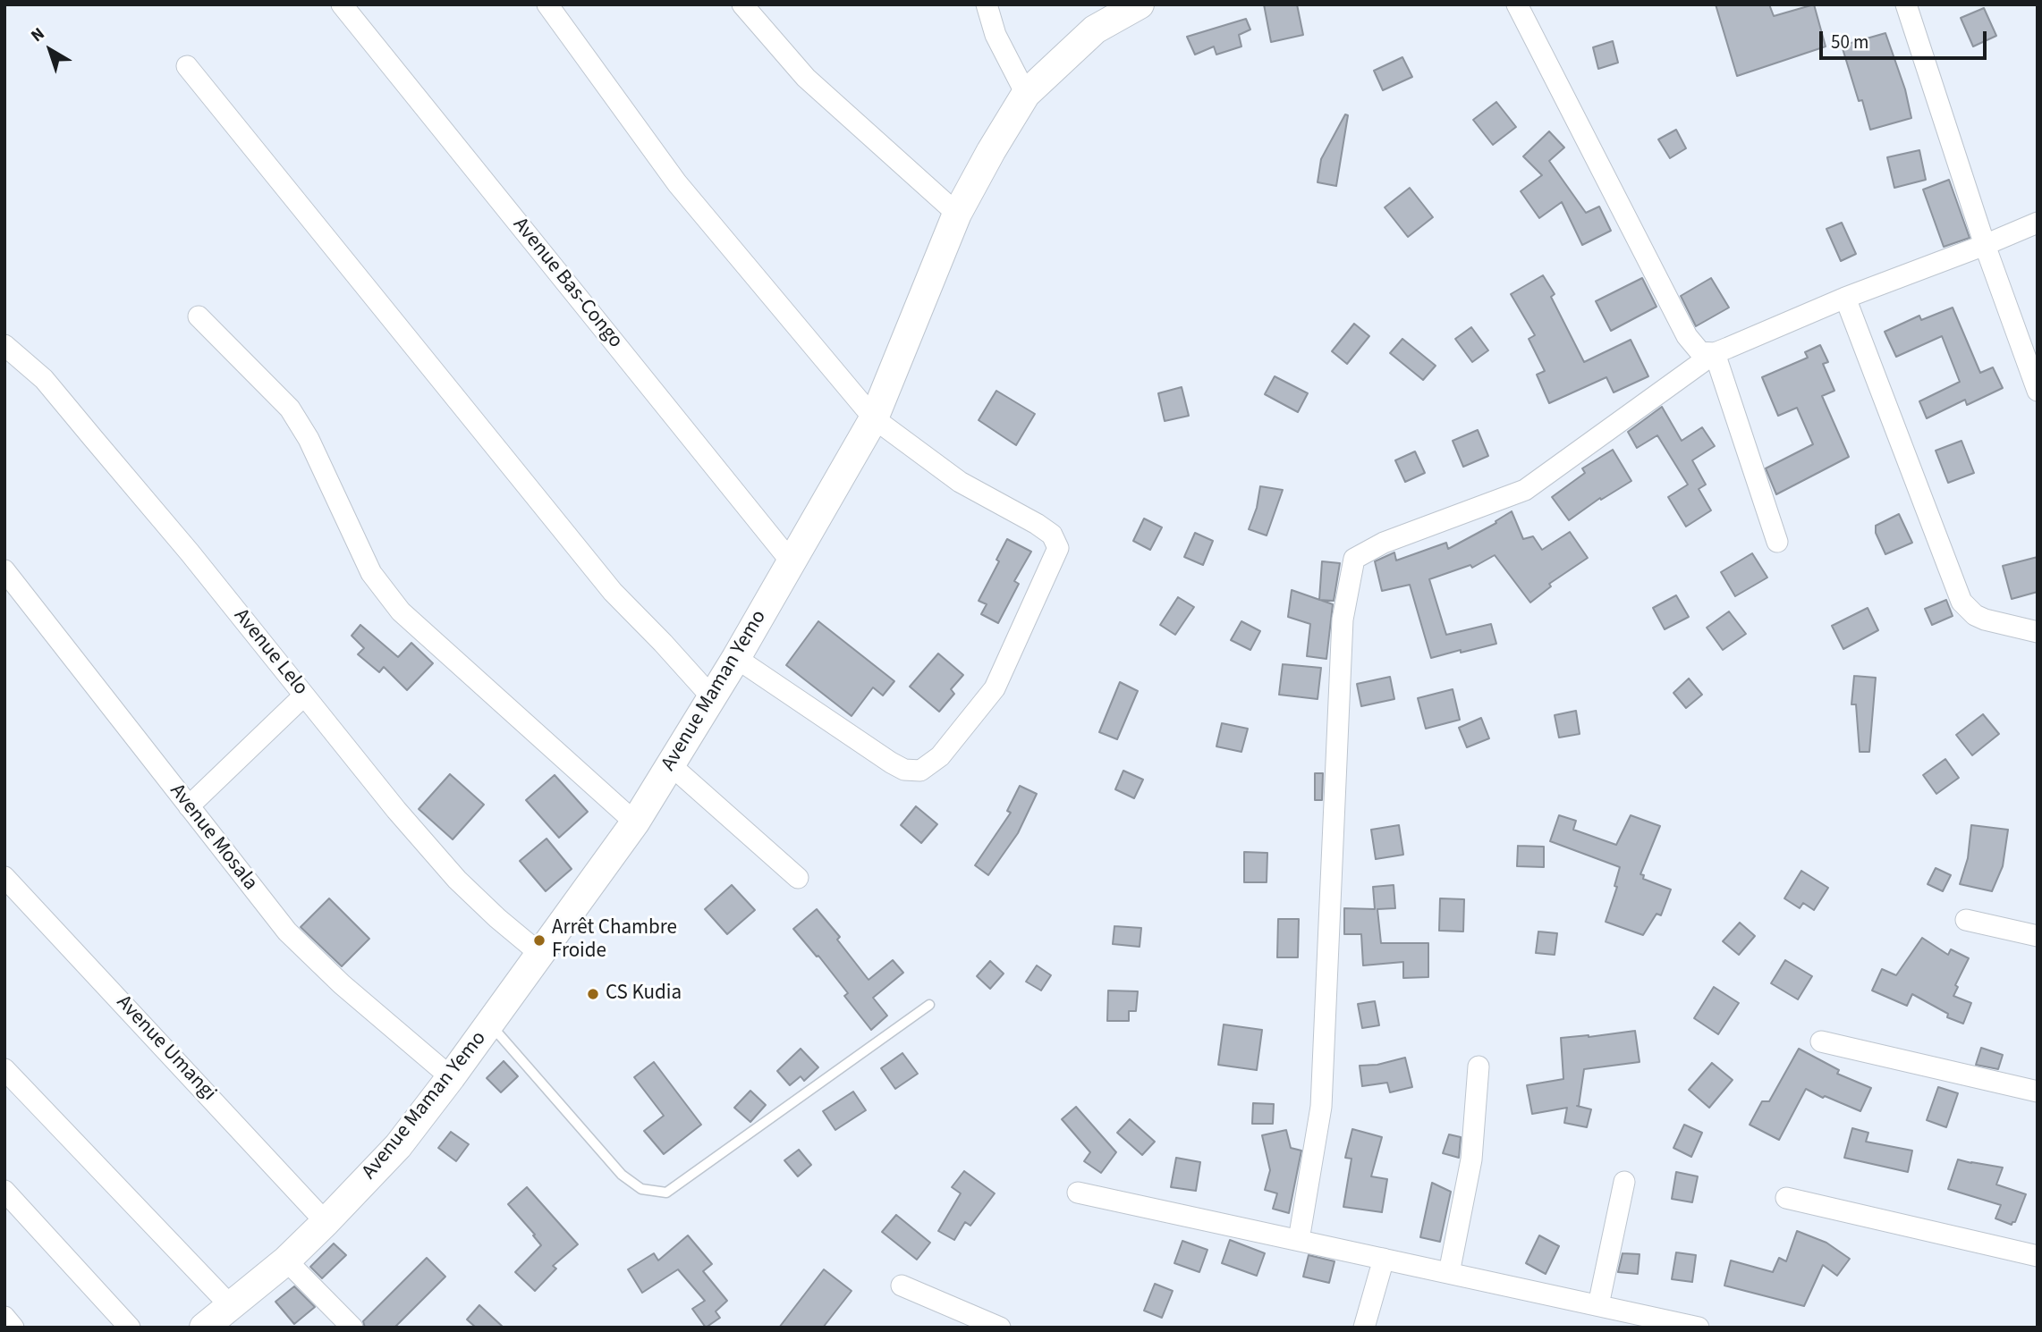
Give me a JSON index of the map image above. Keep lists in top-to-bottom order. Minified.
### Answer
{"streets":{"street":["Avenue Bas-Congo","Avenue Lelo","Avenue Maman Yemo","Avenue Mosala","Avenue Umangi"]},"crossings":[["Avenue Bas-Congo","Avenue Maman Yemo"],["Avenue Lelo","Avenue Maman Yemo"],["Avenue Maman Yemo","Avenue Mosala"],["Avenue Maman Yemo","Avenue Umangi"]],"places":["Arrêt Chambre Froide","CS Kudia"],"scale_bar":"50 m","north":"top left"}
